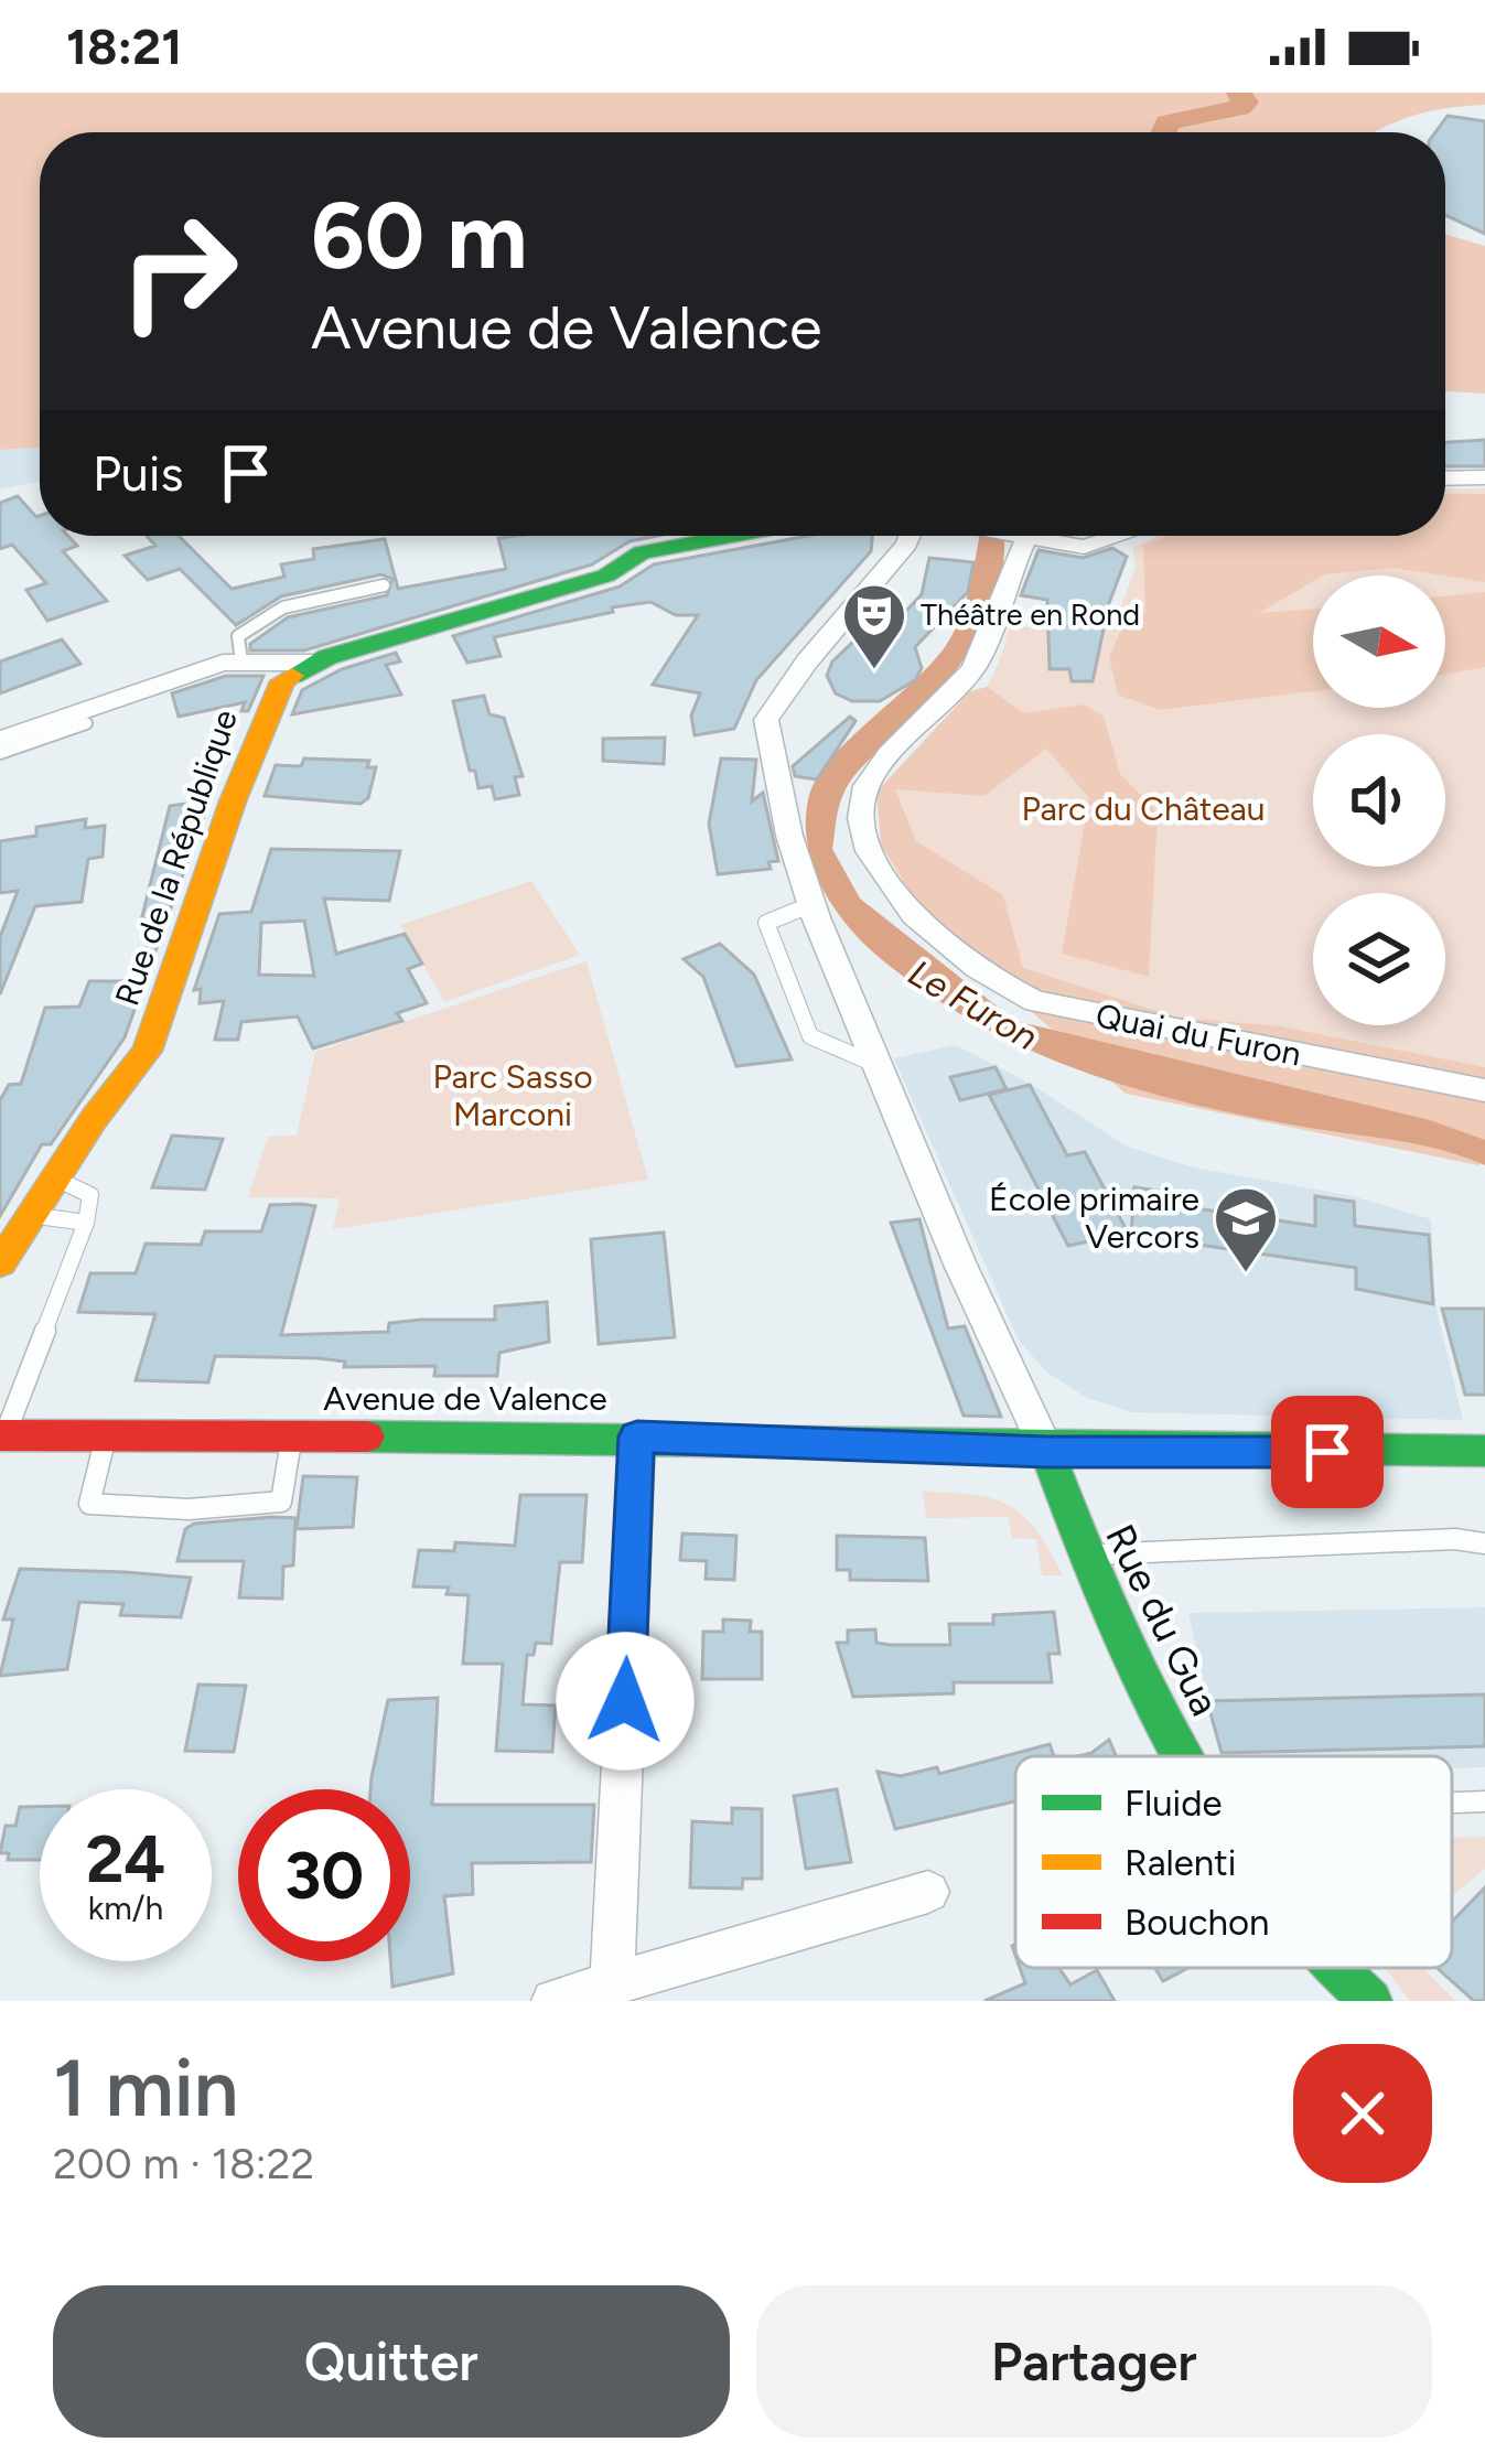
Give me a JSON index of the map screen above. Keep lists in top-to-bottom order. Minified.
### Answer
{"streets":{"street":["Rue de la République","Quai du Furon","Avenue de Valence","Rue du Gua"]},"crossings":[["Avenue de Valence","Rue du Gua"]],"water":["Le Furon"],"parks":["Parc du Château","Parc Sasso Marconi"],"places":{"theatre":["Théâtre en Rond"],"school or university":["École primaire Vercors"]},"legend":["Fluide","Ralenti","Bouchon"],"north":"right","page":{"status":"18:21","turn":["60 m","Avenue de Valence"],"then":"Puis","speed":"24 km/h","limit":"30","heading":["1 min","200 m · 18:22"],"buttons":["Quitter","Partager"]}}
